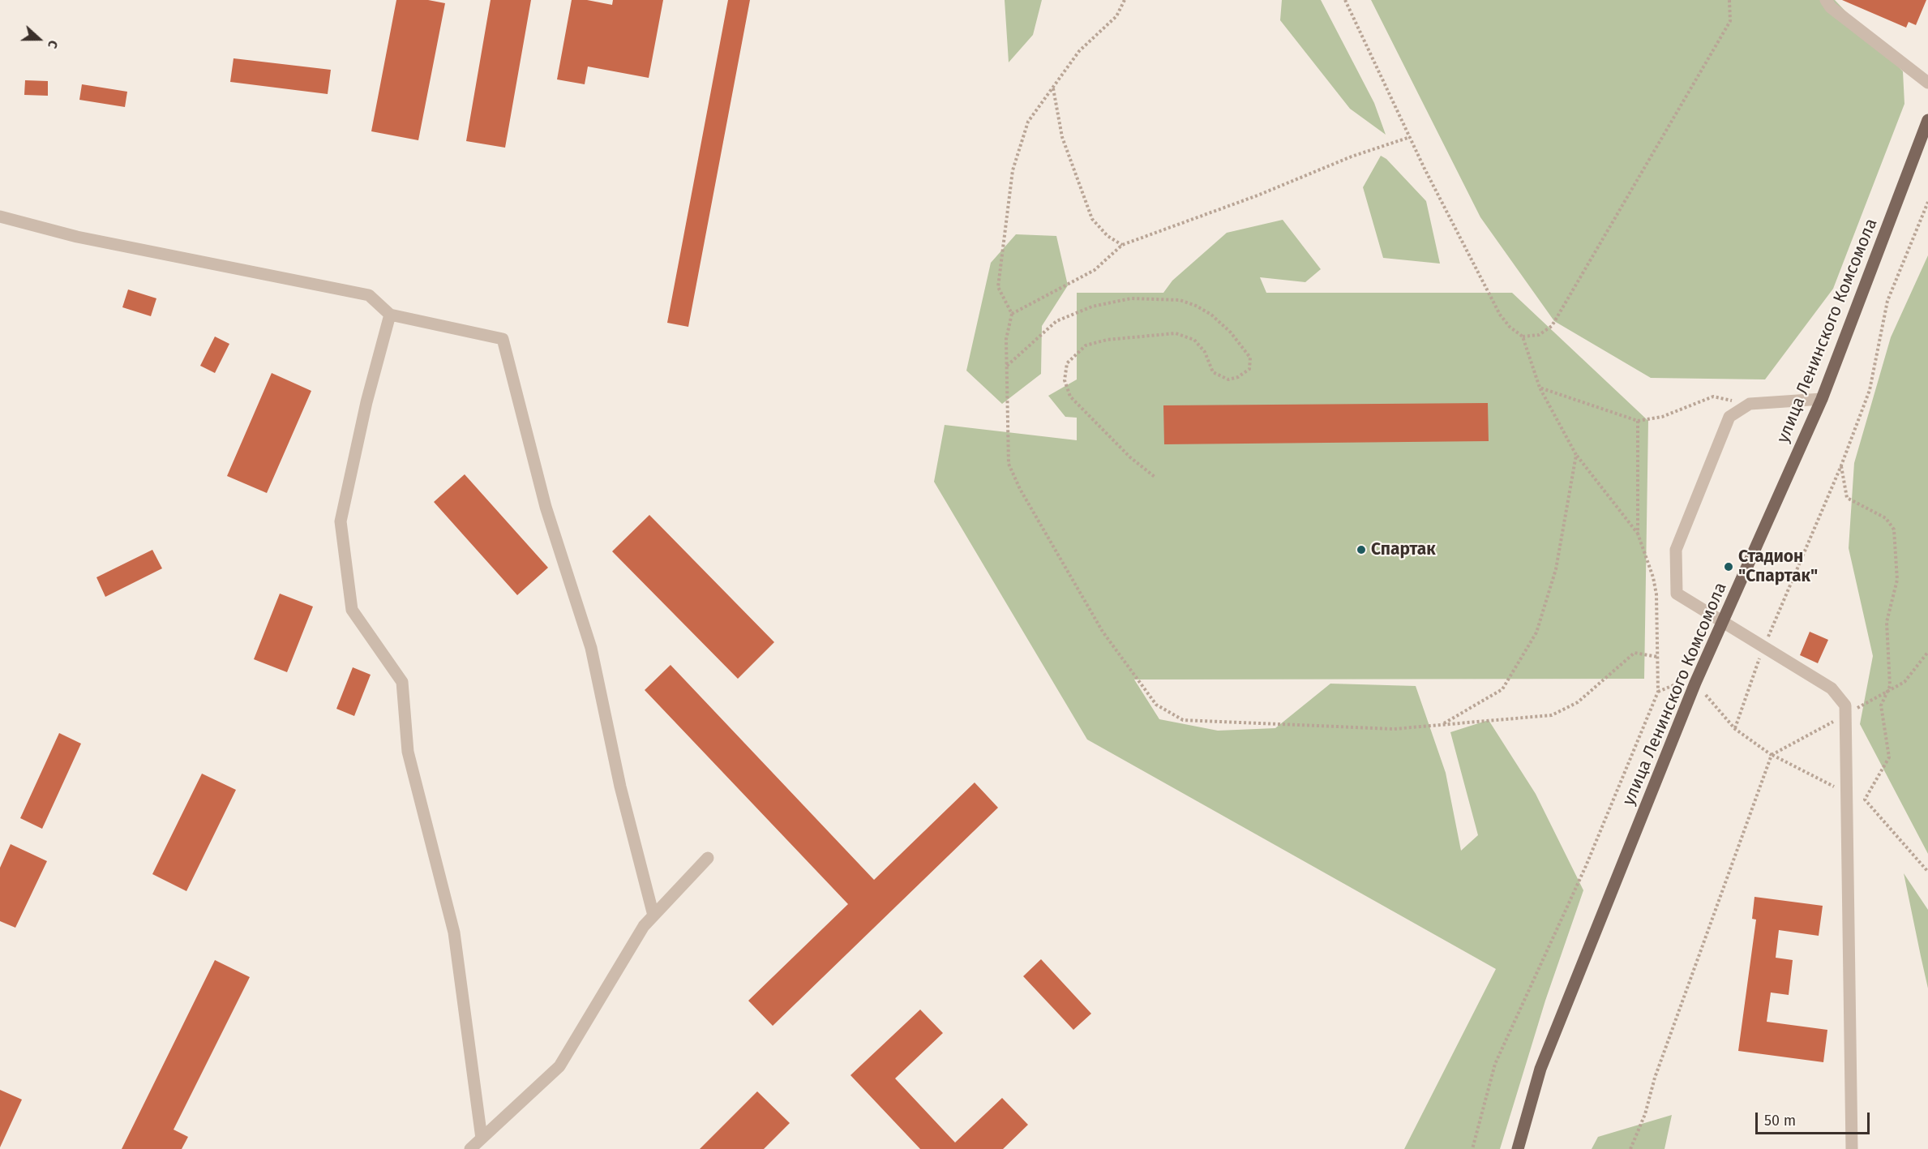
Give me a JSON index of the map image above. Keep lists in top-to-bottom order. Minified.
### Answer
{"streets":{"main road":["улица Ленинского Комсомола"]},"places":["Спартак","Стадион \"Спартак\""],"scale_bar":"50 m","north":"right"}
